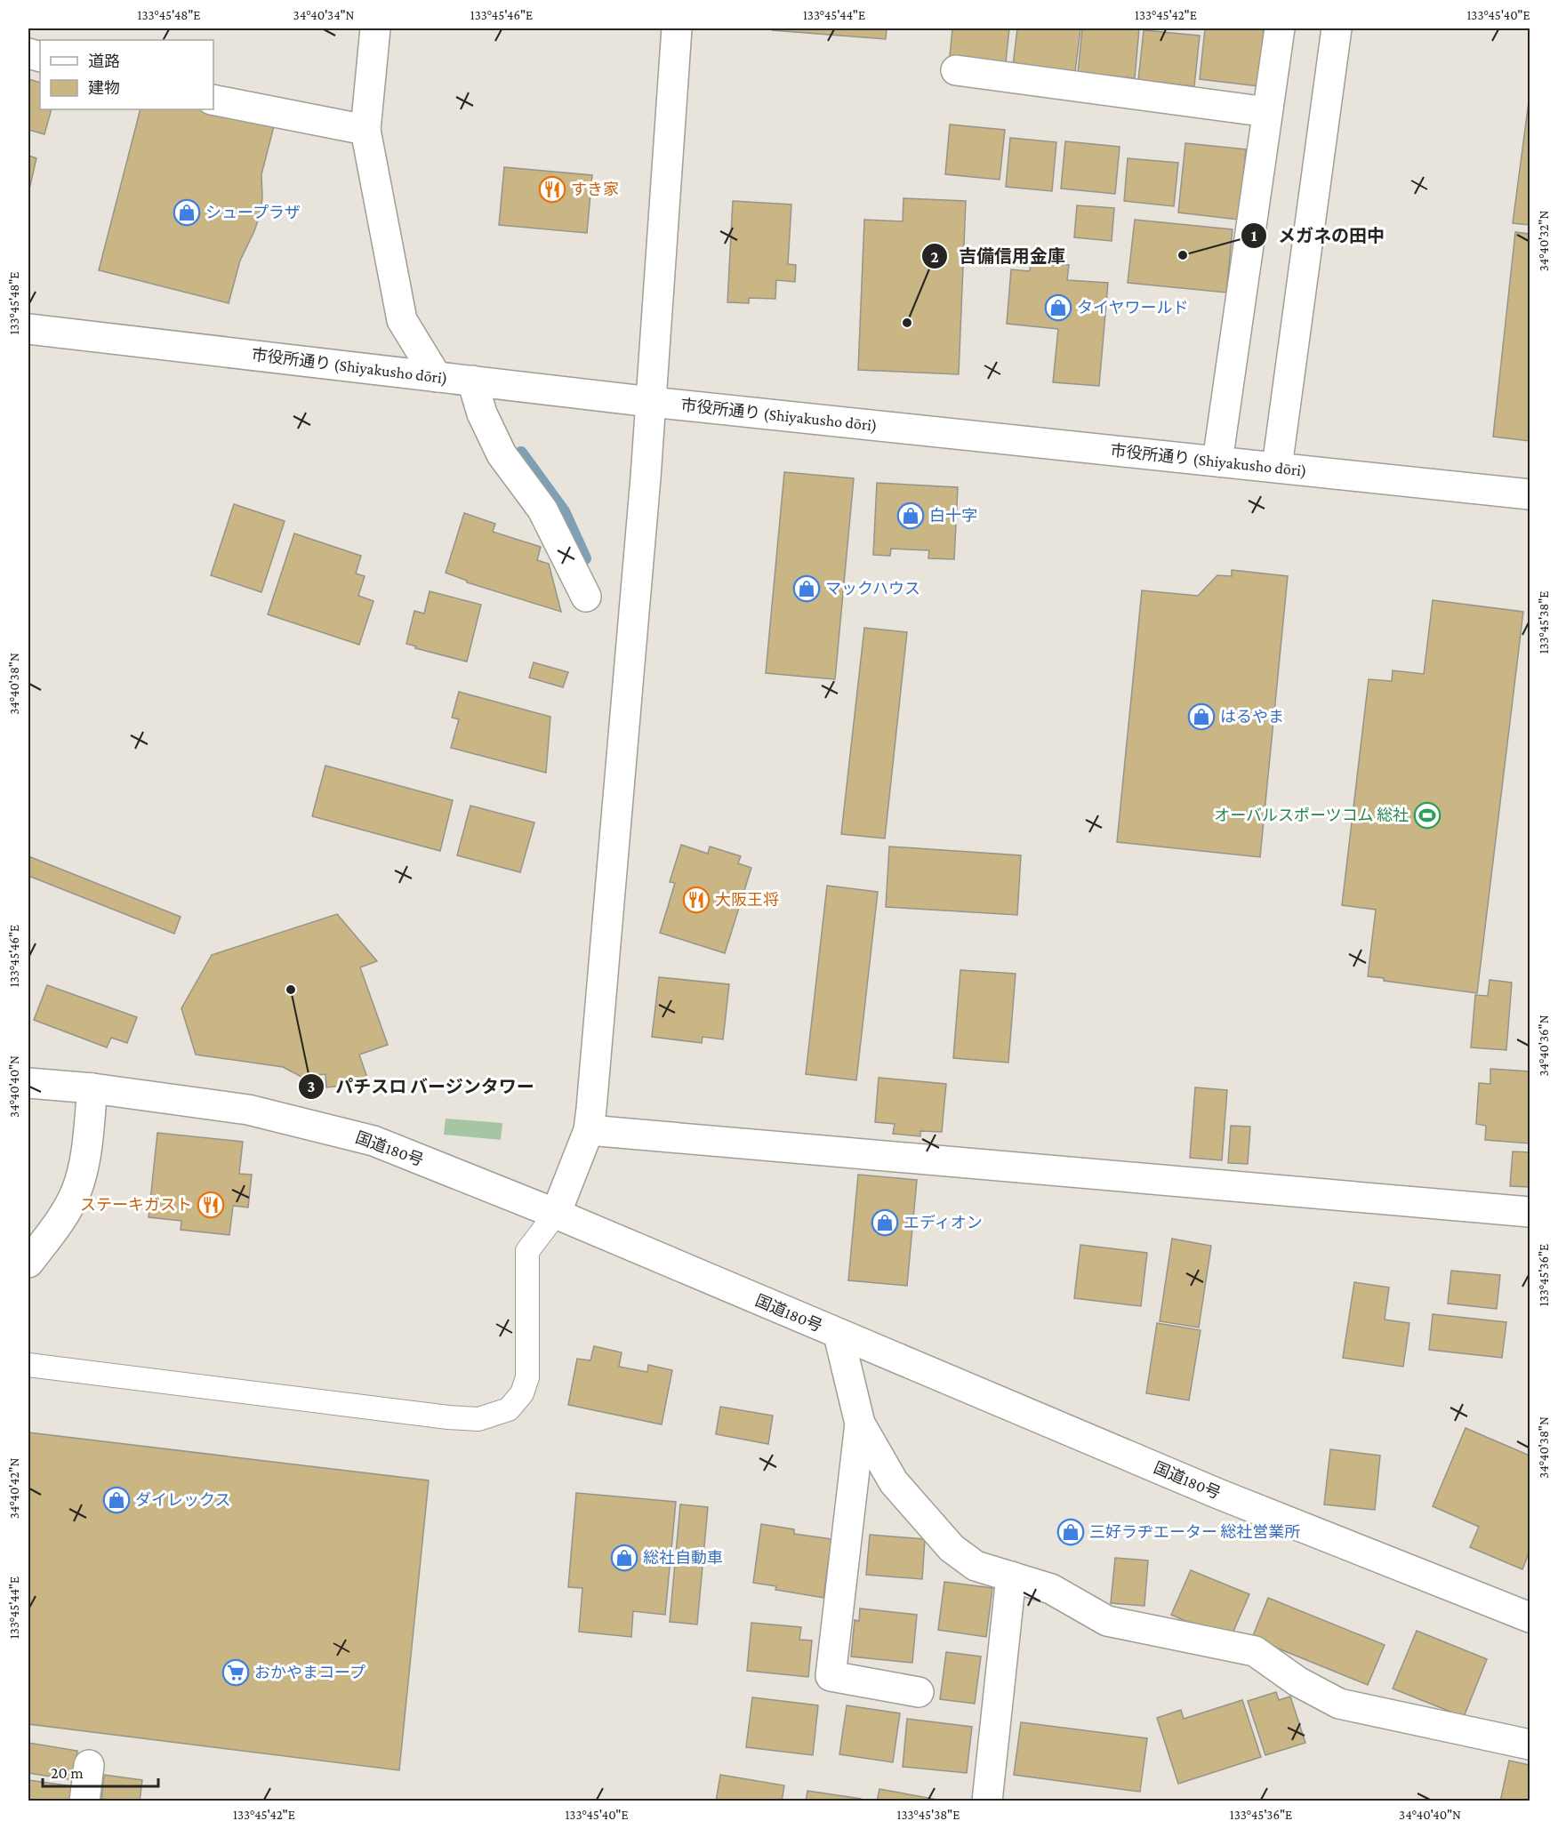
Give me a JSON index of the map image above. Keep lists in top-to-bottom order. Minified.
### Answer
{"streets":{"main road":["市役所通り (Shiyakusho dōri)","国道180号"]},"places":{"restaurant":["すき家","大阪王将","ステーキガスト"],"shop":["シュープラザ","タイヤワールド","白十字","マックハウス","はるやま","エディオン","ダイレックス","三好ラヂエーター 総社営業所","総社自動車"],"other":["メガネの田中","吉備信用金庫","パチスロ バージンタワー"],"sports":["オーバルスポーツコム 総社"],"supermarket":["おかやまコープ"]},"legend":["道路","建物"],"scale_bar":"20 m","coordinates":["133°45'48\"E","34°40'34\"N","133°45'46\"E","133°45'44\"E","133°45'42\"E","133°45'40\"E","34°40'32\"N","133°45'38\"E","34°40'38\"N","34°40'36\"N","34°40'40\"N","133°45'36\"E","34°40'42\"N"]}
